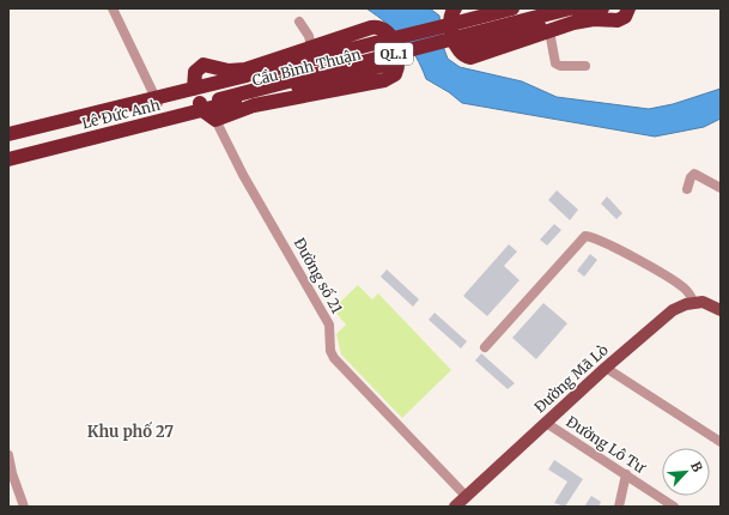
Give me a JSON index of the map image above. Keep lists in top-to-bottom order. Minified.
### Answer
{"streets":{"highway":["QL.1","Cầu Bình Thuận","Lê Đức Anh"],"main road":["Đường Mã Lò"],"street":["Đường số 21","Đường Lô Tư"]},"crossings":[["Cầu Bình Thuận","Lê Đức Anh"],["Đường số 21","Đường Mã Lò"],["Đường Mã Lò","Đường Lô Tư"]],"districts":["Khu phố 27"],"north":"top right"}
